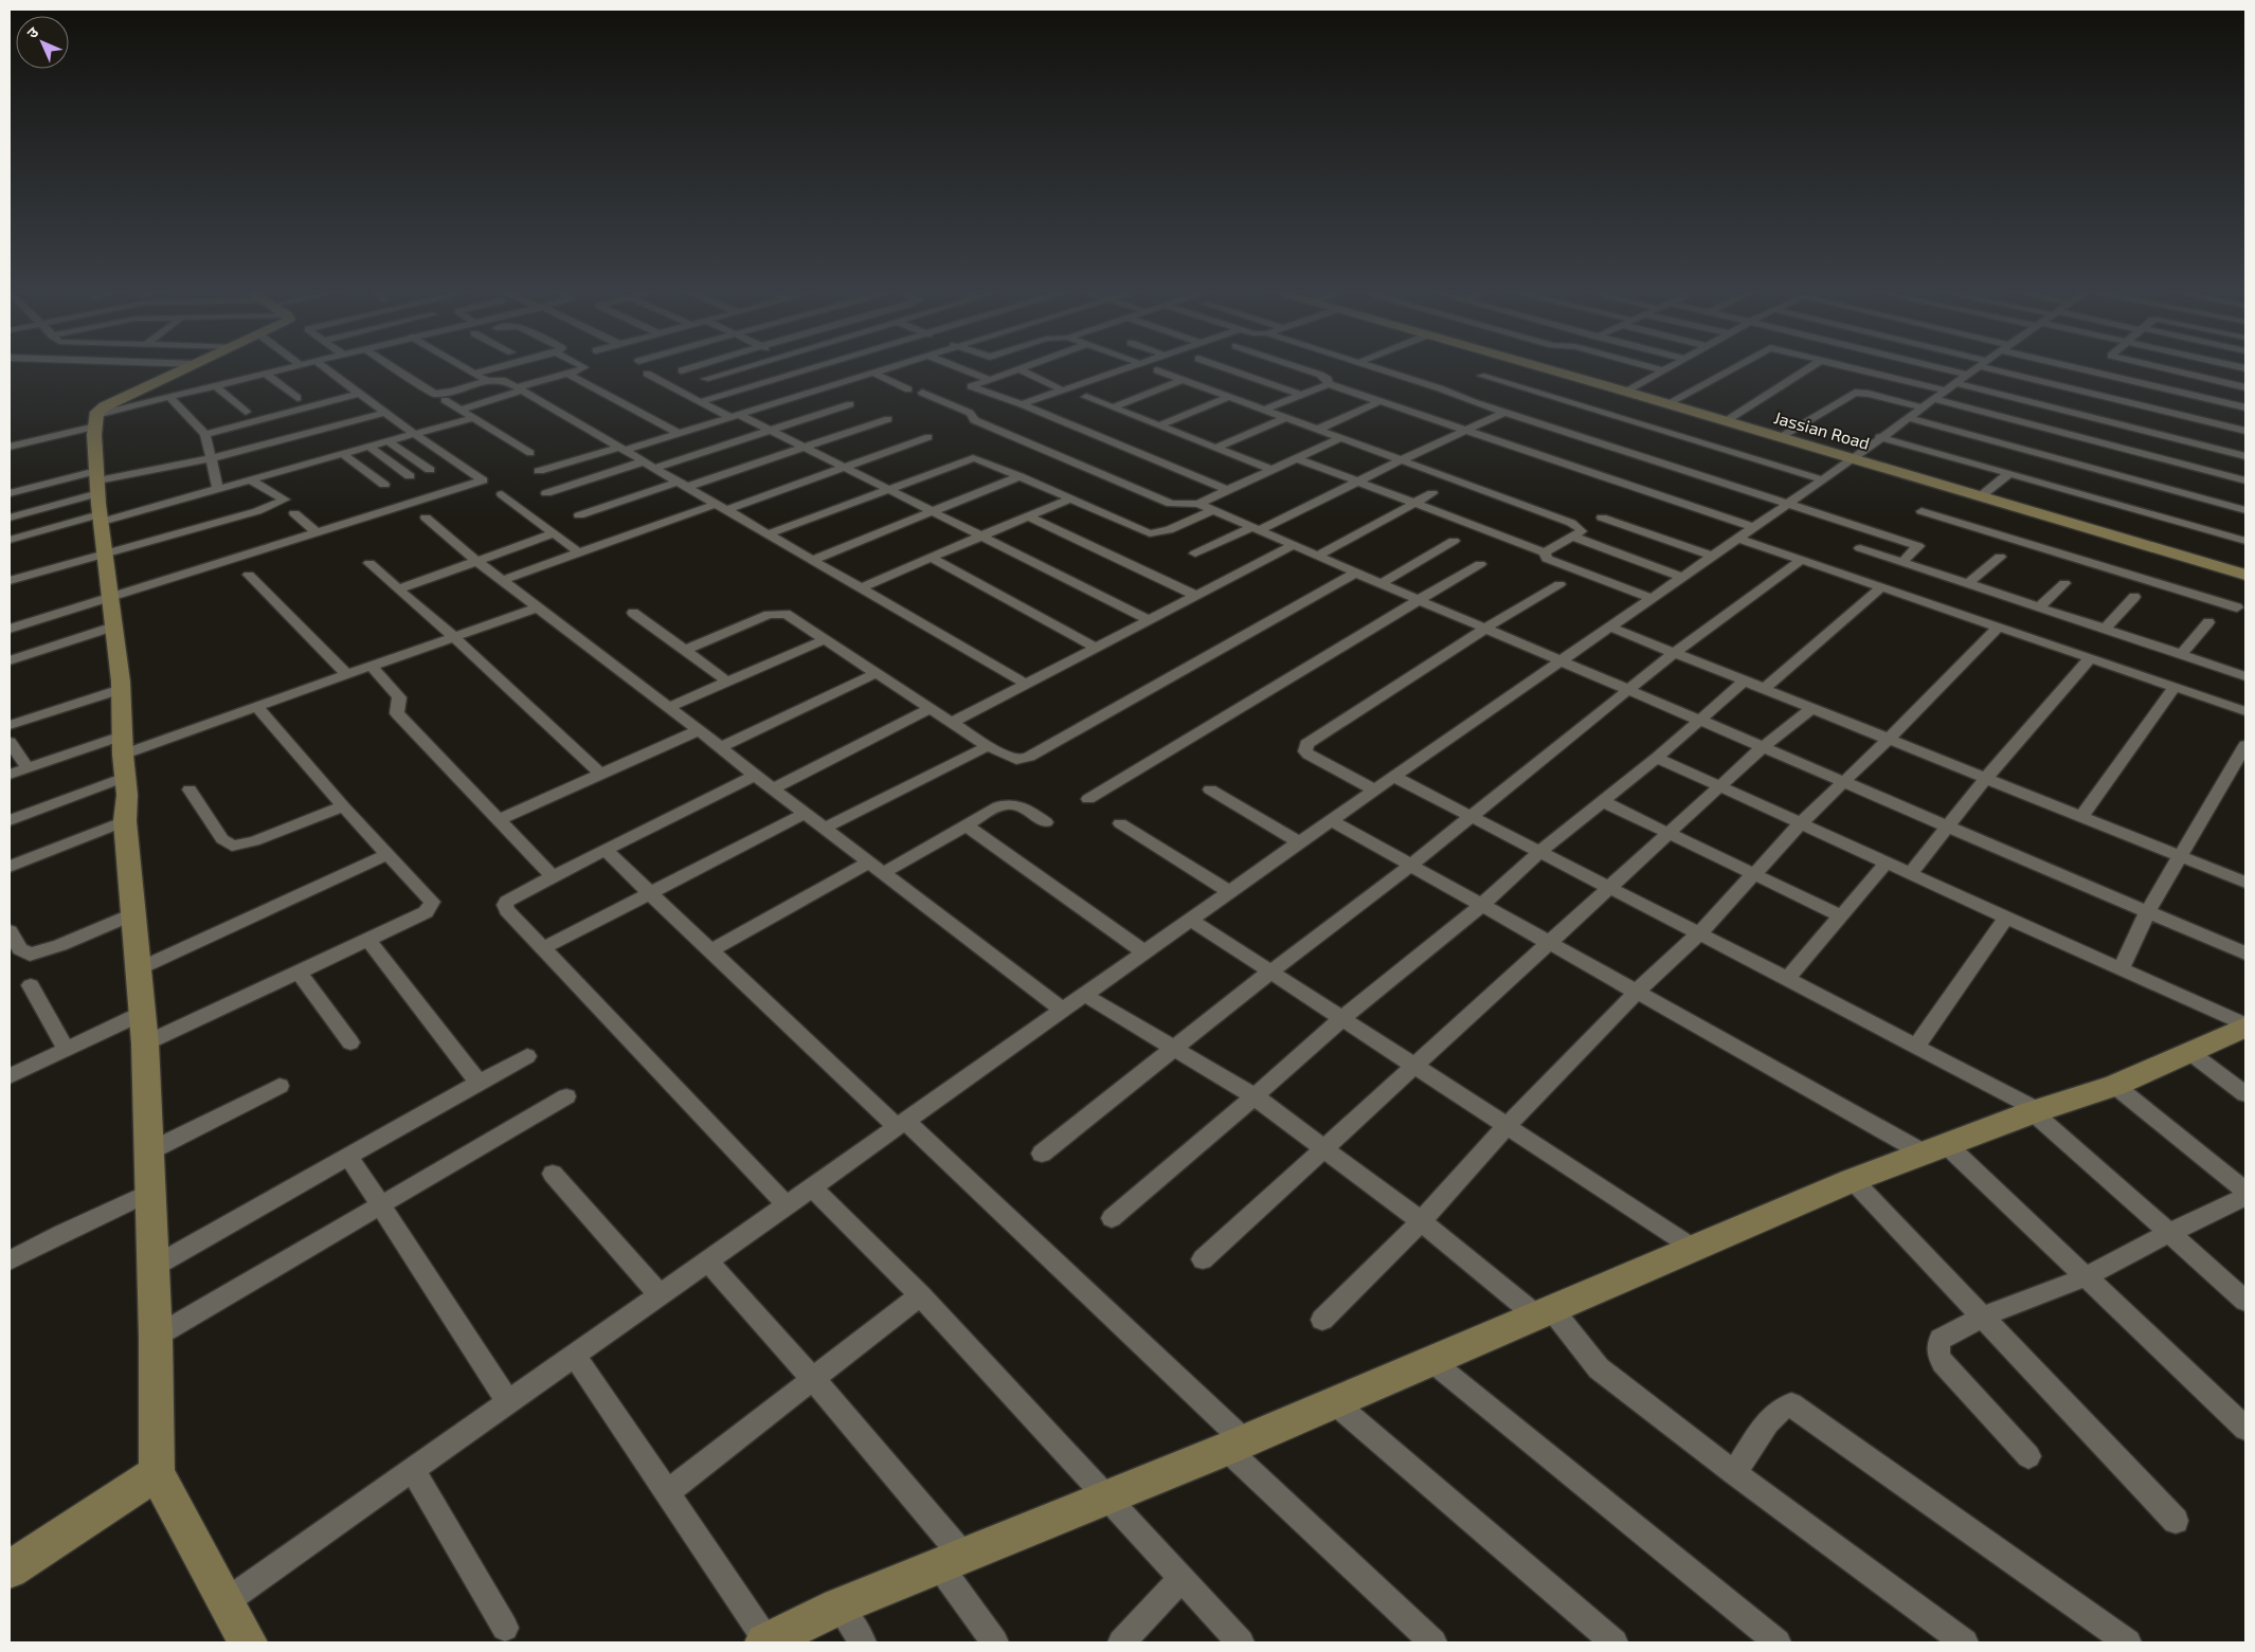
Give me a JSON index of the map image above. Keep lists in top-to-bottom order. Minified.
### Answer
{"streets":{"street":["Jassian Road"]},"north":"top left"}
